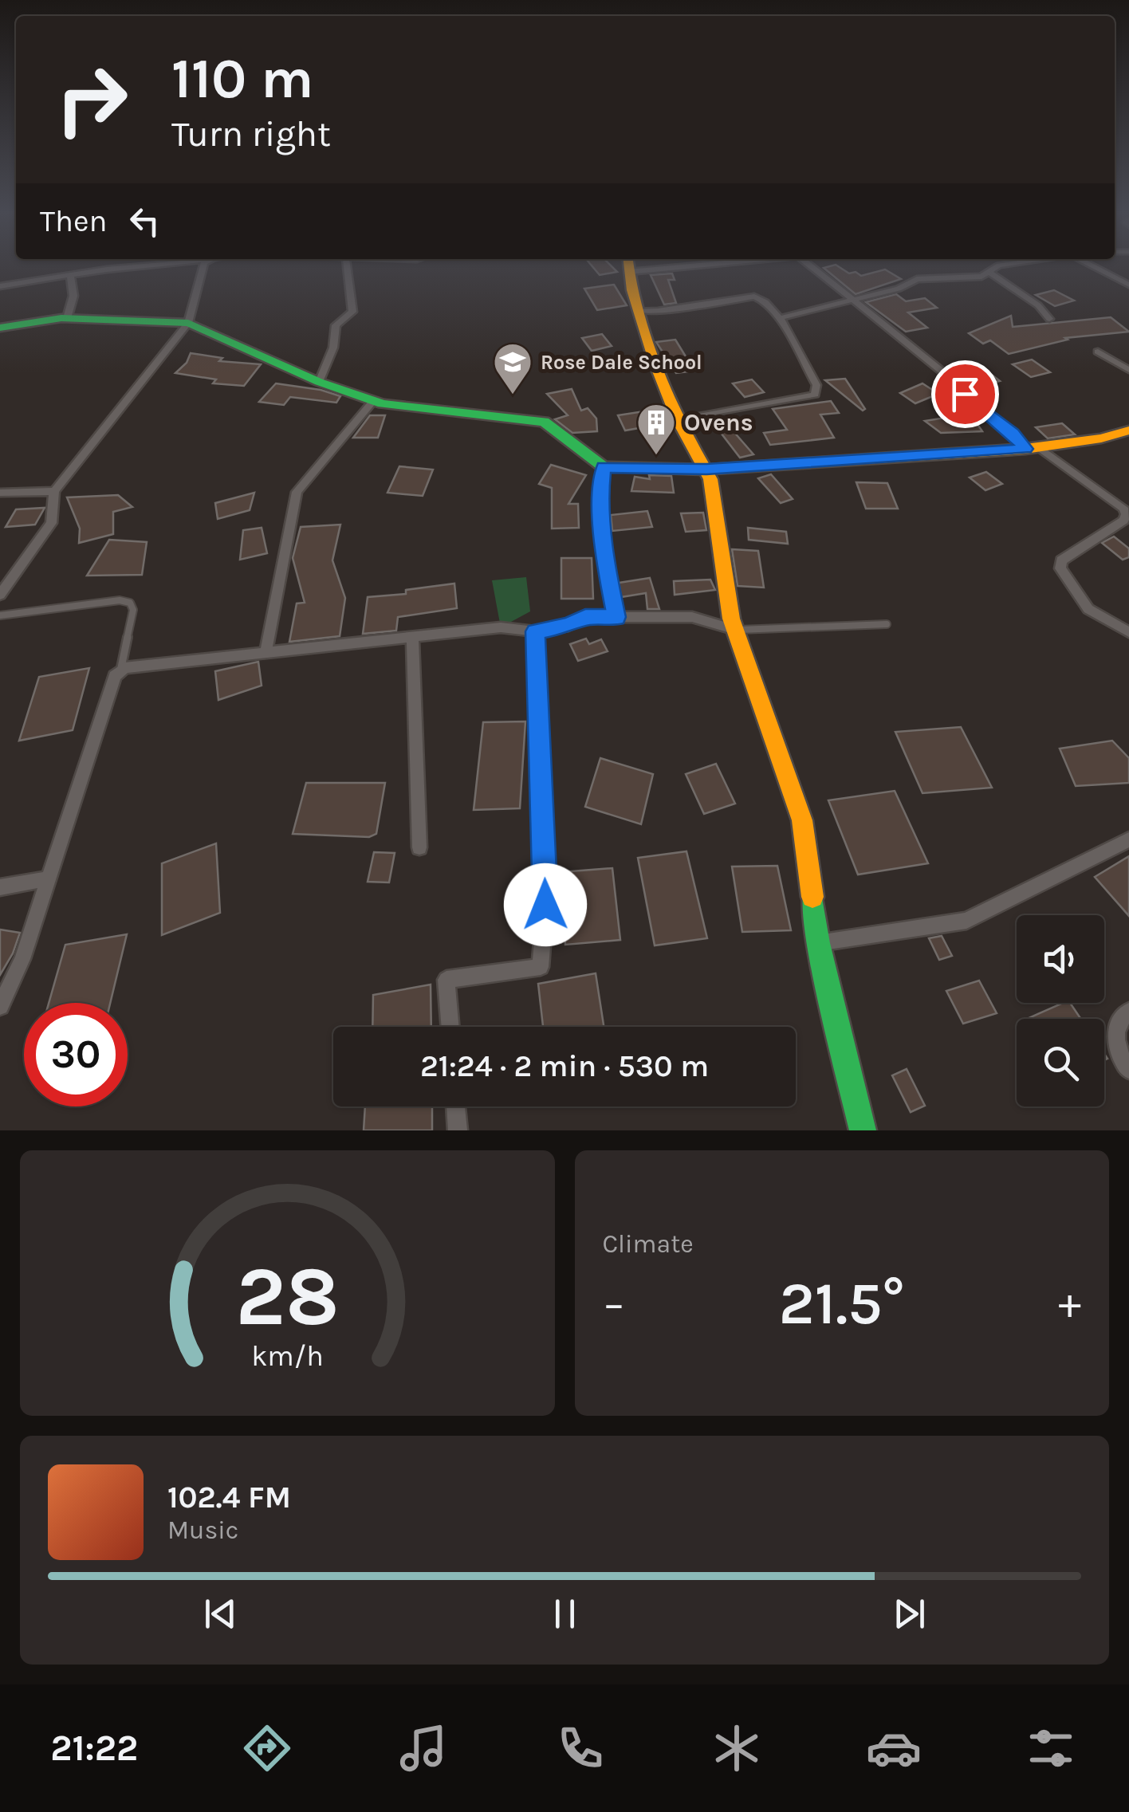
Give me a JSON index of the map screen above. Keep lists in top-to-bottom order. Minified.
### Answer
{"places":{"school or university":["Rose Dale School"],"building":["Ovens"]},"page":{"turn":["110 m","Turn right"],"then":"Then","limit":"30","trip":"21:24 · 2 min · 530 m","tile":"Climate","heat":["−","21.5°","+"],"song":["102.4 FM","Music"],"tabs":"21:22","gauge":["28","km/h"]}}
